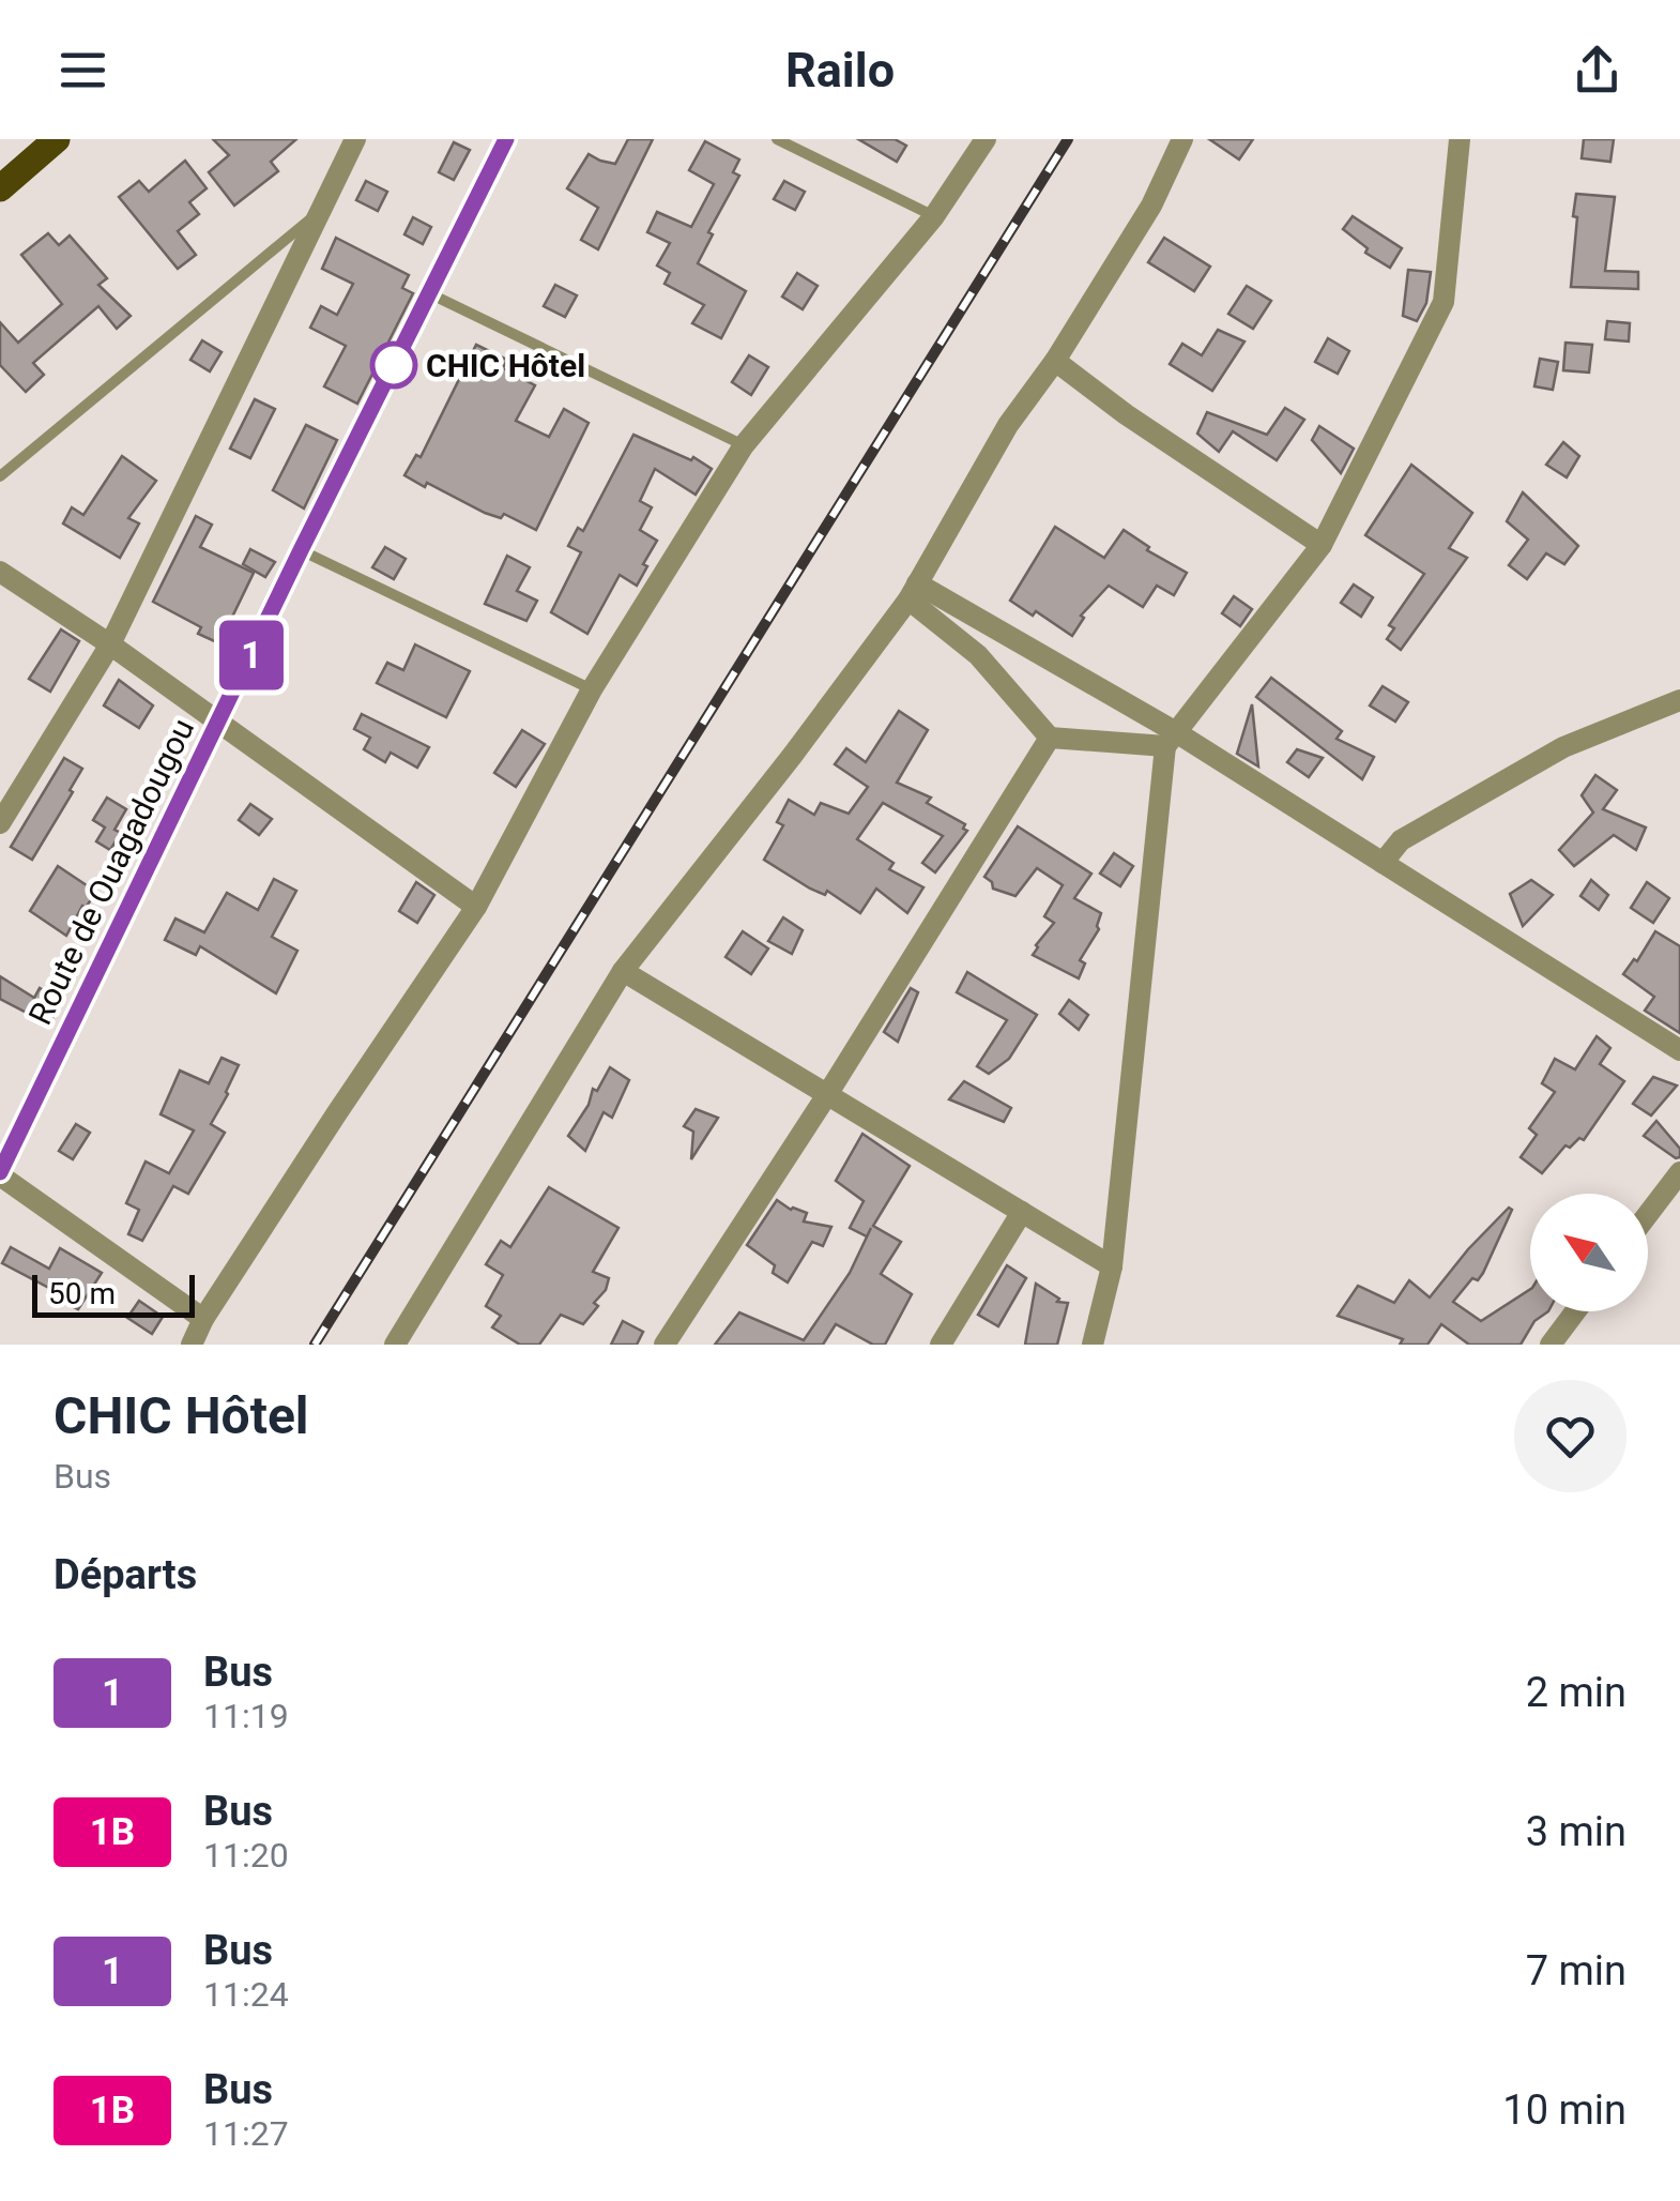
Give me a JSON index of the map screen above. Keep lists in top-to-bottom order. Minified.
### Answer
{"streets":{"street":["Route de Ouagadougou"]},"places":["CHIC Hôtel"],"lines":["bus line 1"],"scale_bar":"50 m","north":"top left","page":{"header":"Railo","on_map":"1","scale":"50 m","heading":[["CHIC Hôtel","Bus"],"Départs"],"list":[{"mark":"1","name":"Bus","note":"11:19","value":"2 min"},{"mark":"1B","name":"Bus","note":"11:20","value":"3 min"},{"mark":"1","name":"Bus","note":"11:24","value":"7 min"},{"mark":"1B","name":"Bus","note":"11:27","value":"10 min"}]}}
